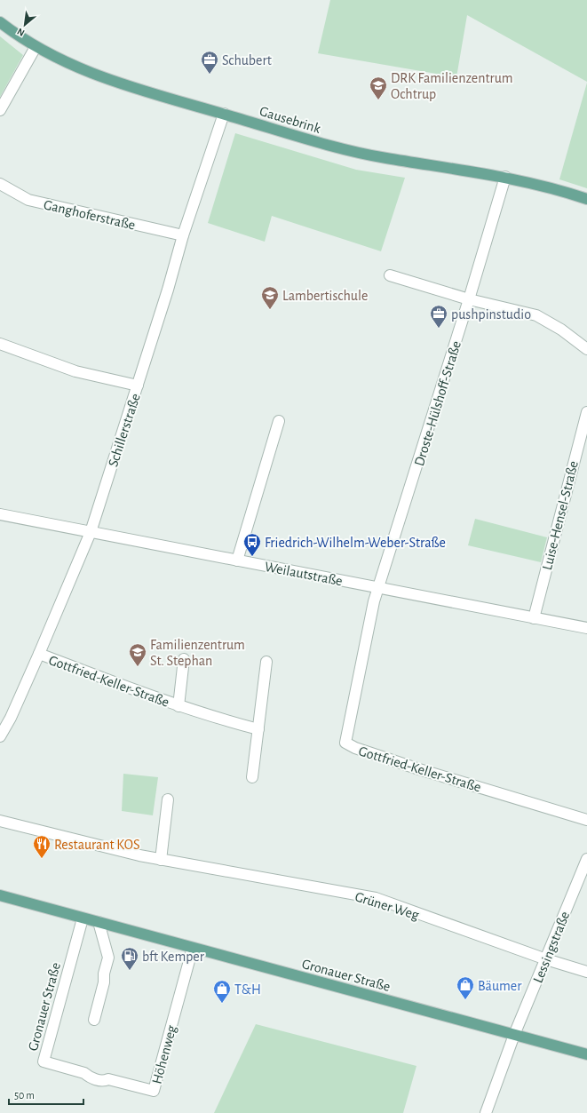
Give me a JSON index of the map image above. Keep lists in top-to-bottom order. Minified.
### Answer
{"streets":{"main road":["Gausebrink","Gronauer Straße"],"street":["Ganghoferstraße","Droste-Hülshoff-Straße","Schillerstraße","Luise-Hensel-Straße","Weilautstraße","Gottfried-Keller-Straße","Grüner Weg","Lessingstraße","Höhenweg"]},"crossings":[["Gausebrink","Droste-Hülshoff-Straße"],["Gausebrink","Schillerstraße"],["Ganghoferstraße","Schillerstraße"],["Droste-Hülshoff-Straße","Weilautstraße"],["Droste-Hülshoff-Straße","Gottfried-Keller-Straße"],["Schillerstraße","Weilautstraße"],["Schillerstraße","Gottfried-Keller-Straße"],["Luise-Hensel-Straße","Weilautstraße"],["Weilautstraße","Gottfried-Keller-Straße"],["Grüner Weg","Lessingstraße"],["Lessingstraße","Gronauer Straße"],["Gronauer Straße","Höhenweg"]],"places":{"office":["Schubert","pushpinstudio"],"school or university":["DRK Familienzentrum Ochtrup","Lambertischule","Familienzentrum St. Stephan"],"bus stop":["Friedrich-Wilhelm-Weber-Straße"],"restaurant":["Restaurant KOS"],"fuel station":["bft Kemper"],"shop":["Bäumer","T&H"]},"scale_bar":"50 m","north":"bottom left"}
